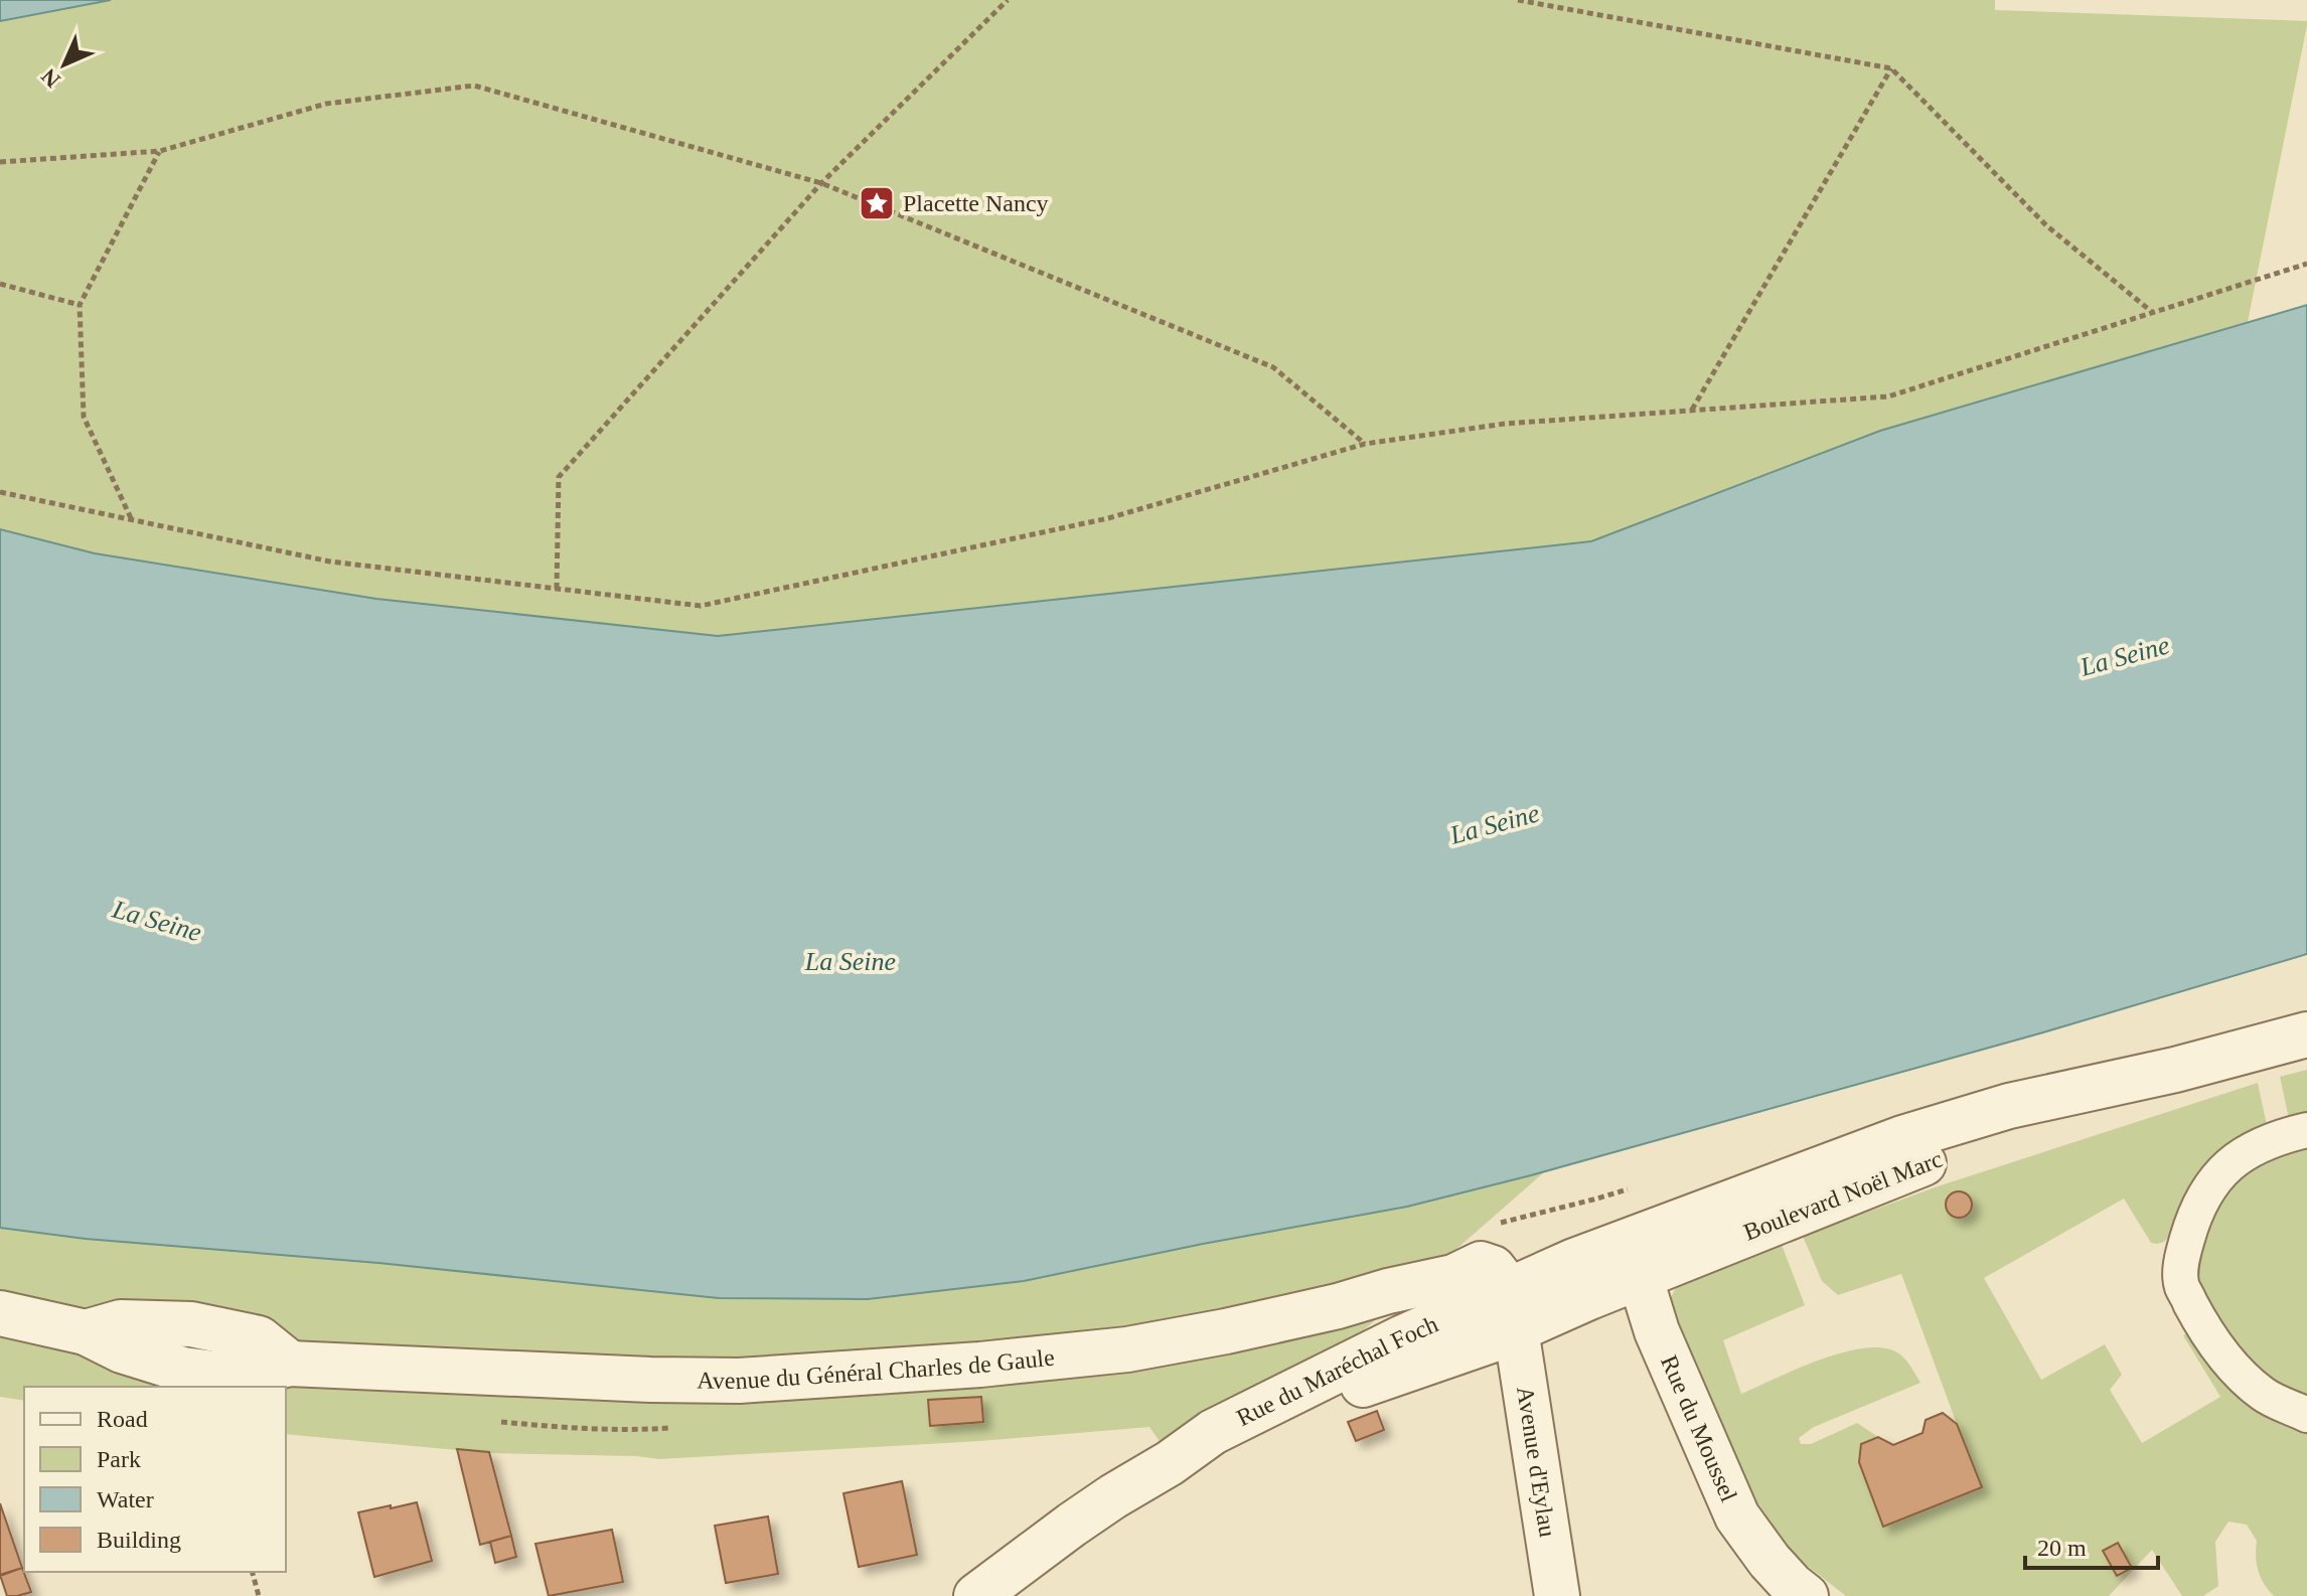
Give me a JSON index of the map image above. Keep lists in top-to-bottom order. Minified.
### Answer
{"streets":{"street":["Boulevard Noël Marc","Avenue du Général Charles de Gaule","Rue du Maréchal Foch","Rue du Moussel","Avenue d'Eylau"]},"crossings":[["Boulevard Noël Marc","Avenue du Général Charles de Gaule"],["Boulevard Noël Marc","Rue du Maréchal Foch"],["Boulevard Noël Marc","Rue du Moussel"],["Boulevard Noël Marc","Avenue d'Eylau"],["Avenue du Général Charles de Gaule","Rue du Maréchal Foch"],["Avenue du Général Charles de Gaule","Avenue d'Eylau"],["Rue du Maréchal Foch","Avenue d'Eylau"]],"water":["La Seine"],"places":{"place":["Placette Nancy"]},"legend":["Road","Park","Water","Building"],"scale_bar":"20 m","north":"bottom left"}
